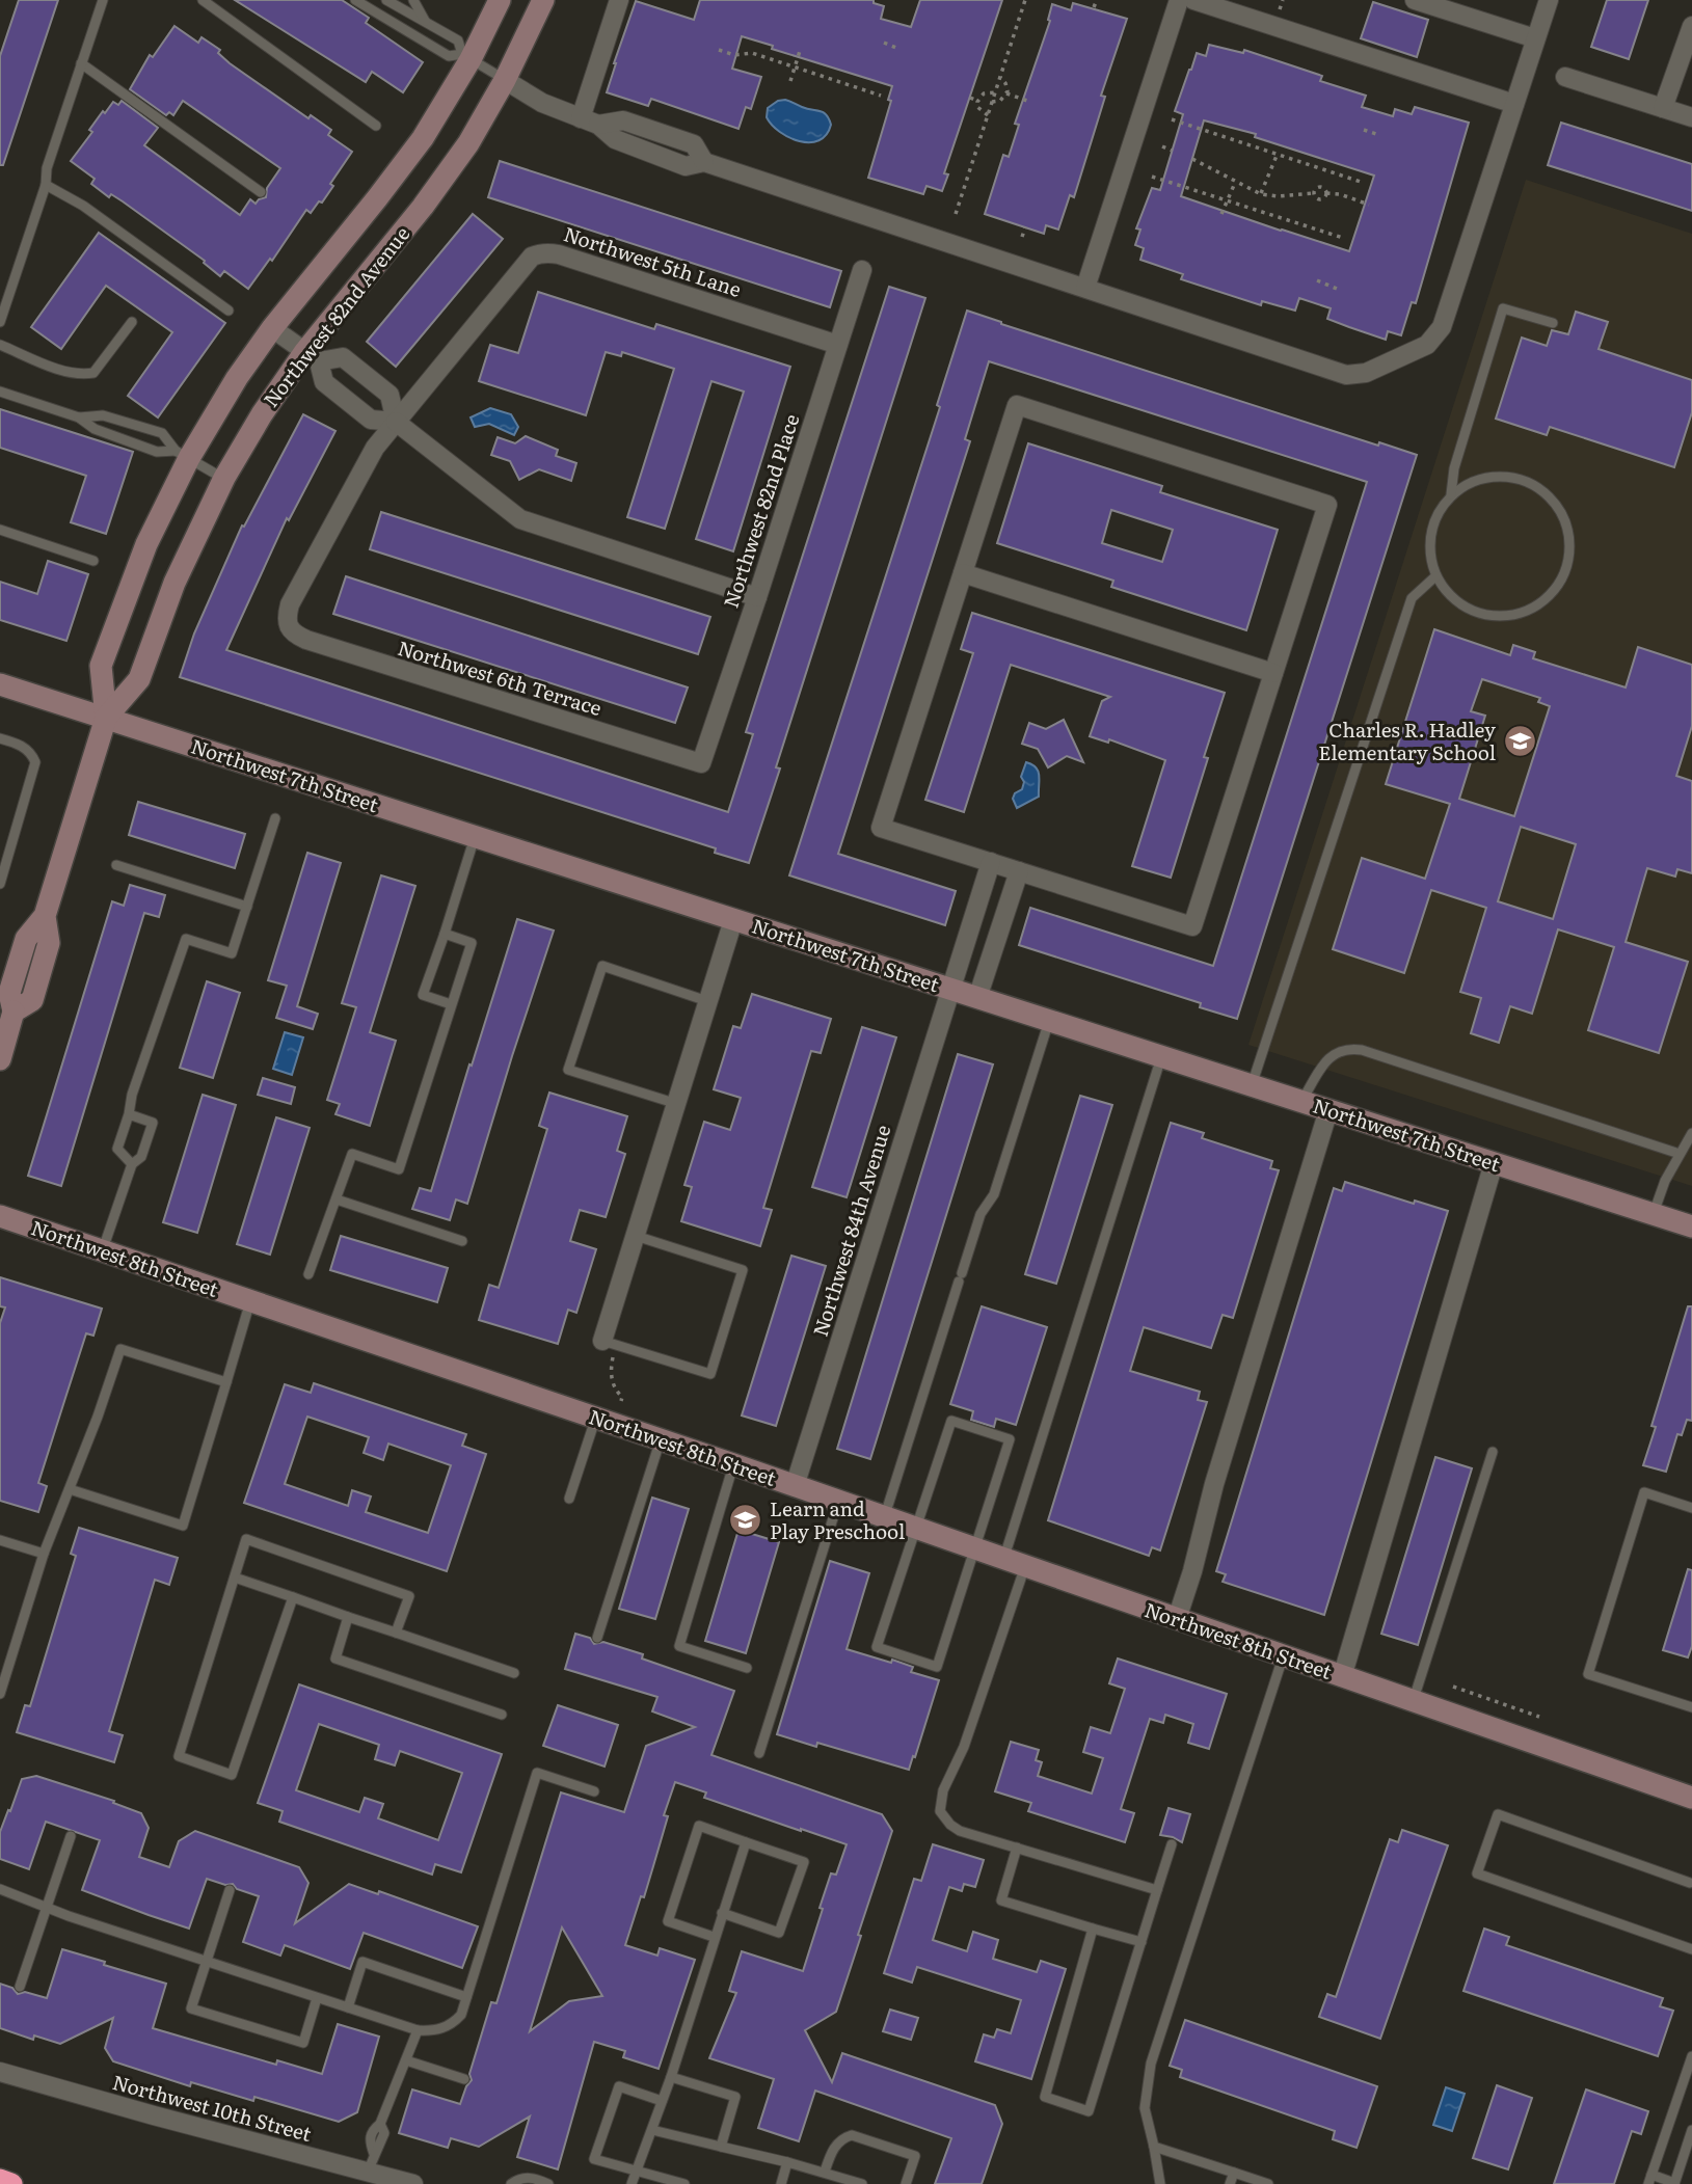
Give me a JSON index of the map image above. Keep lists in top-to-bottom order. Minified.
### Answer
{"streets":{"street":["Northwest 5th Lane","Northwest 82nd Avenue","Northwest 82nd Place","Northwest 6th Terrace","Northwest 7th Street","Northwest 84th Avenue","Northwest 8th Street","Northwest 10th Street"]},"crossings":[["Northwest 5th Lane","Northwest 82nd Place"],["Northwest 5th Lane","Northwest 6th Terrace"],["Northwest 82nd Avenue","Northwest 7th Street"],["Northwest 82nd Place","Northwest 6th Terrace"],["Northwest 7th Street","Northwest 84th Avenue"],["Northwest 84th Avenue","Northwest 8th Street"]],"places":{"school or university":["Charles R. Hadley Elementary School","Learn and Play Preschool"]}}
